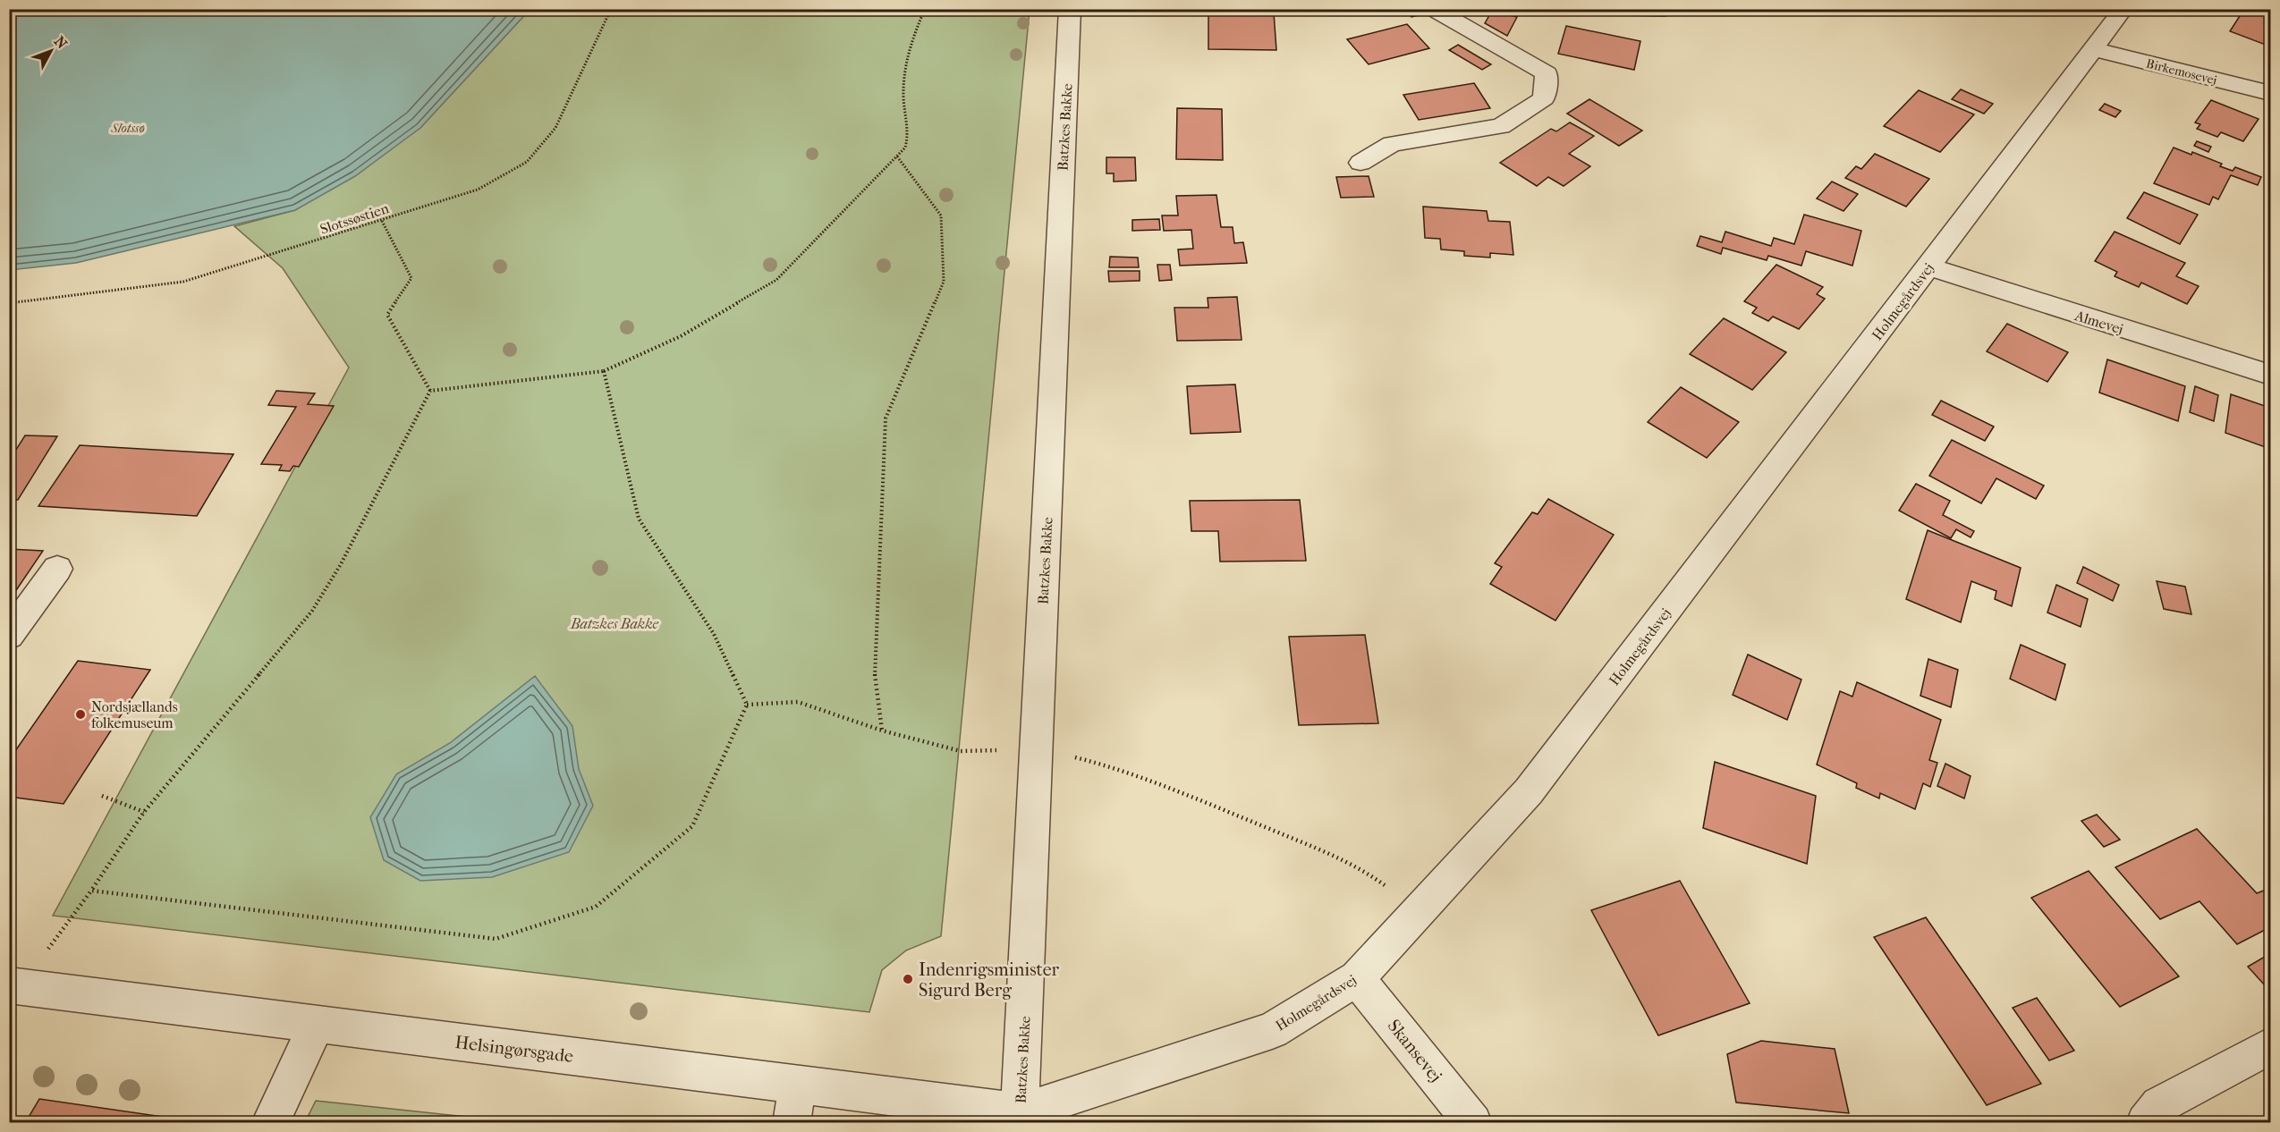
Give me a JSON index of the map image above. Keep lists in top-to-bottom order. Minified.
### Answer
{"streets":{"street":["Birkemosevej","Batzkes Bakke","Holmegårdsvej","Almevej","Helsingørsgade","Skansevej"],"path":["Slotssøstien"]},"crossings":[["Birkemosevej","Holmegårdsvej"],["Batzkes Bakke","Holmegårdsvej"],["Batzkes Bakke","Helsingørsgade"],["Holmegårdsvej","Almevej"],["Holmegårdsvej","Helsingørsgade"],["Holmegårdsvej","Skansevej"]],"water":["Slotssø"],"parks":["Batzkes Bakke"],"places":["Nordsjællands folkemuseum","Indenrigsminister Sigurd Berg"],"north":"top right"}
